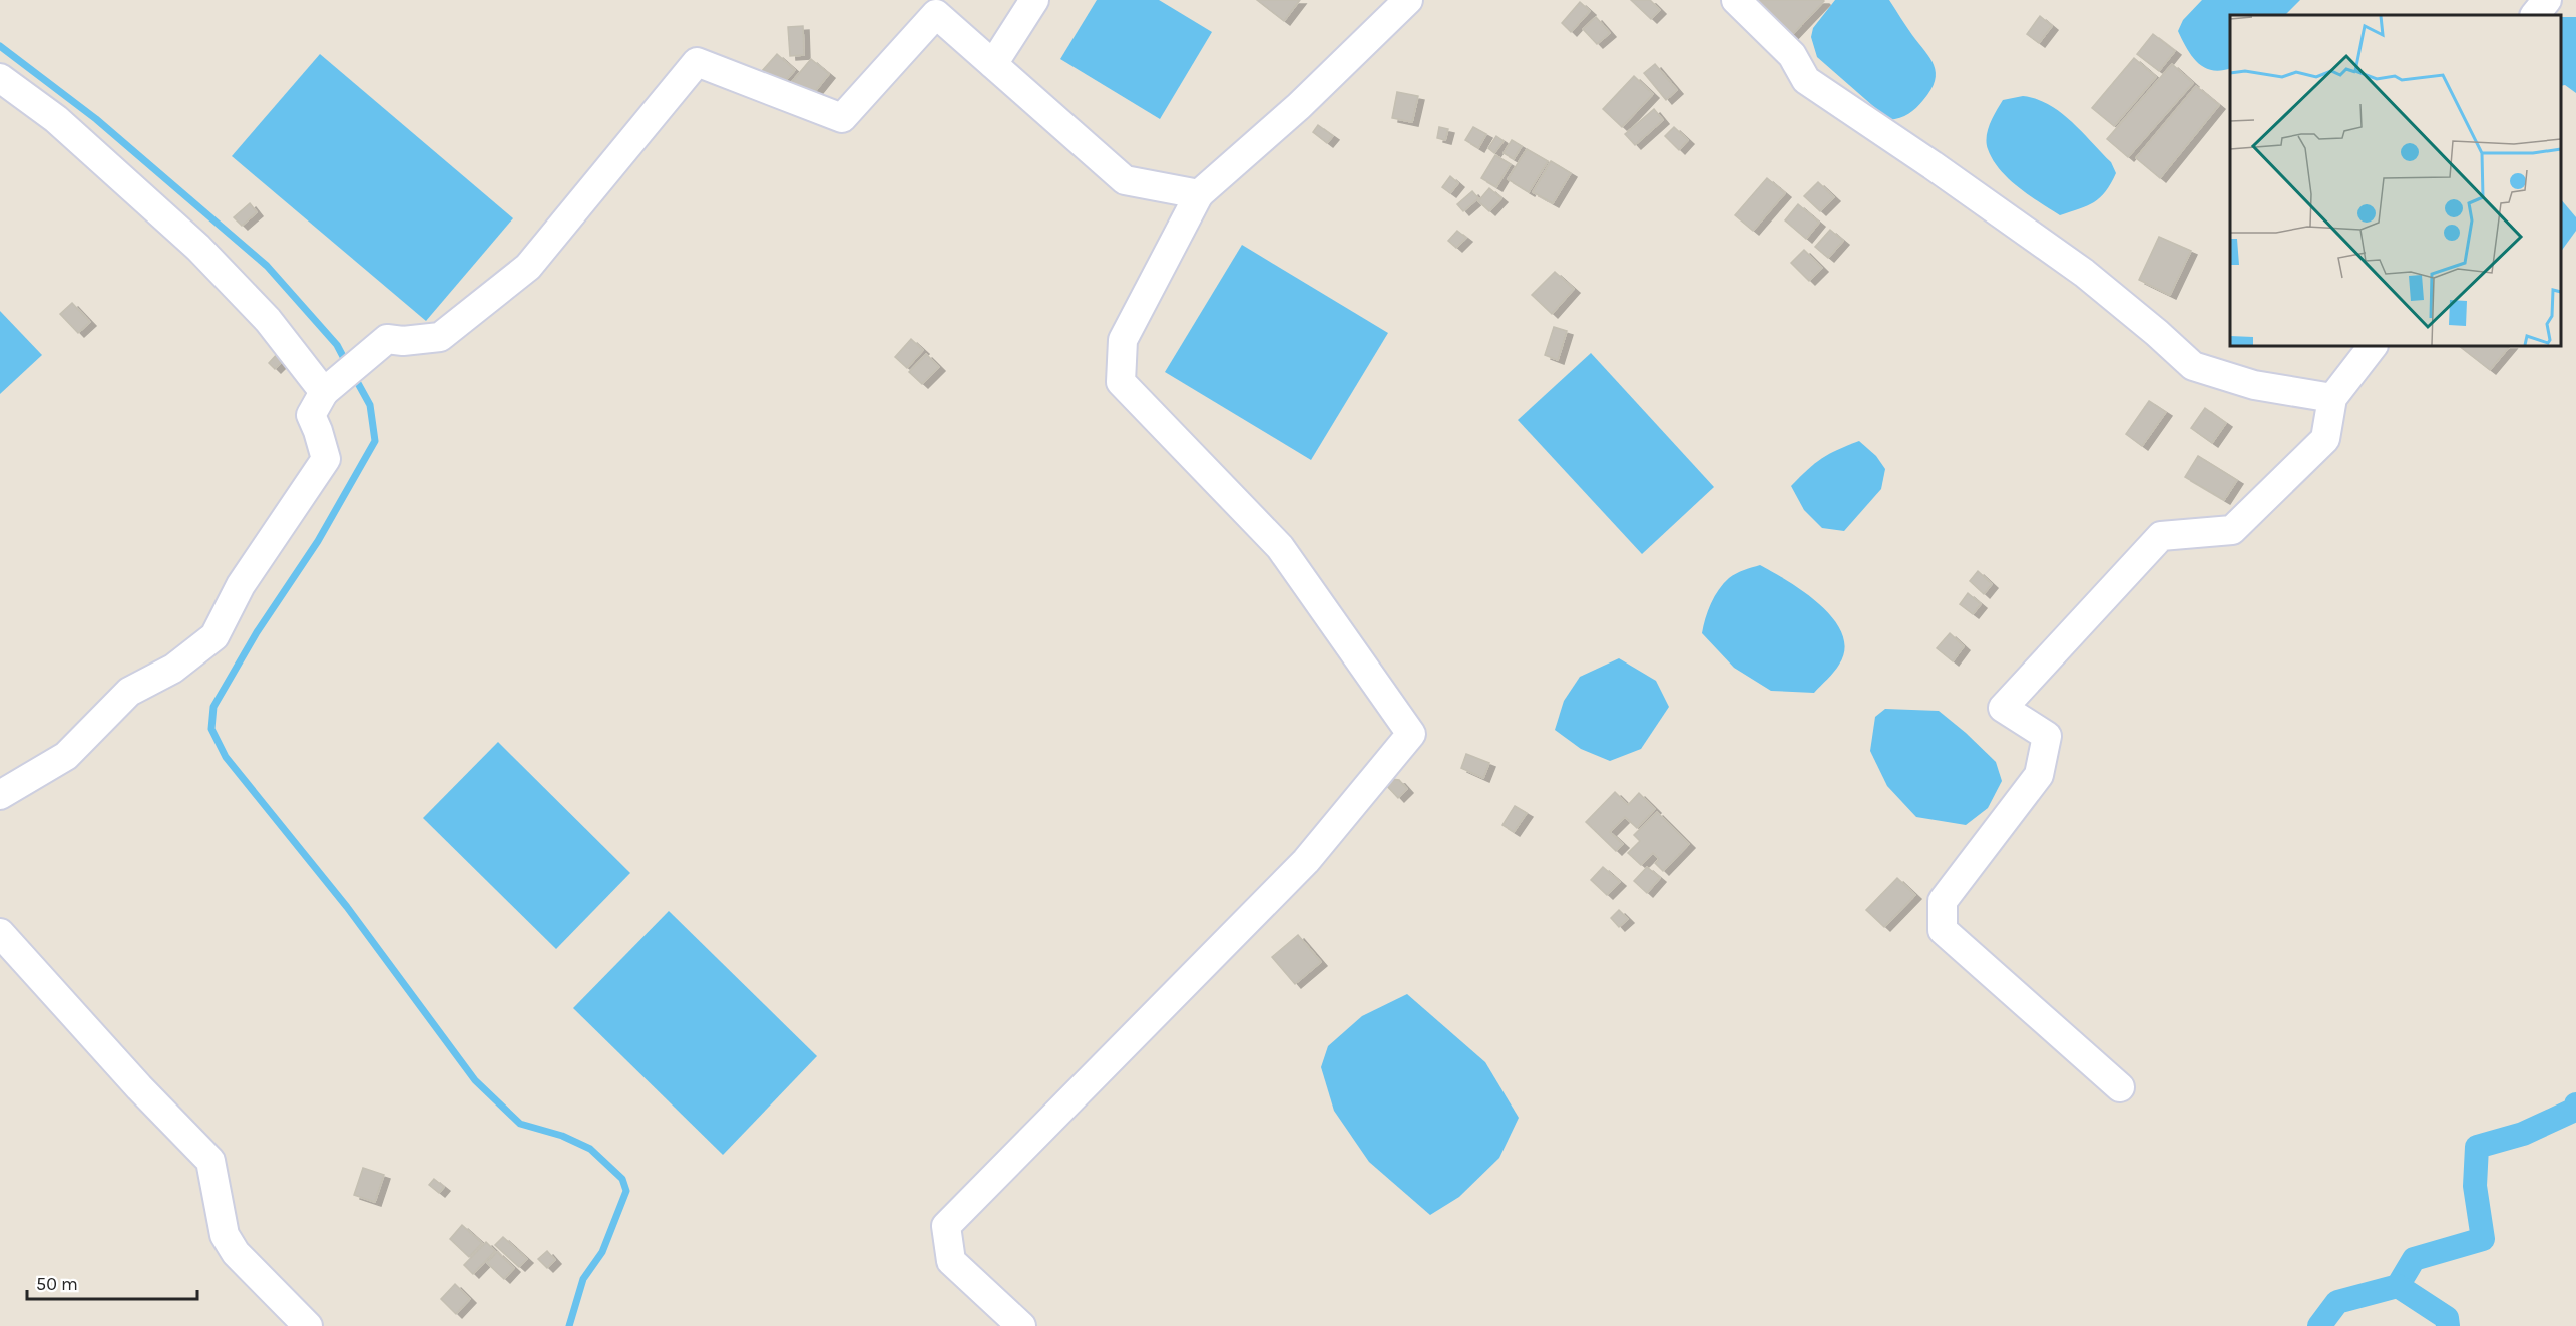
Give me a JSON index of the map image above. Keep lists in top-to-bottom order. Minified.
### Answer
{"scale_bar":"50 m"}
